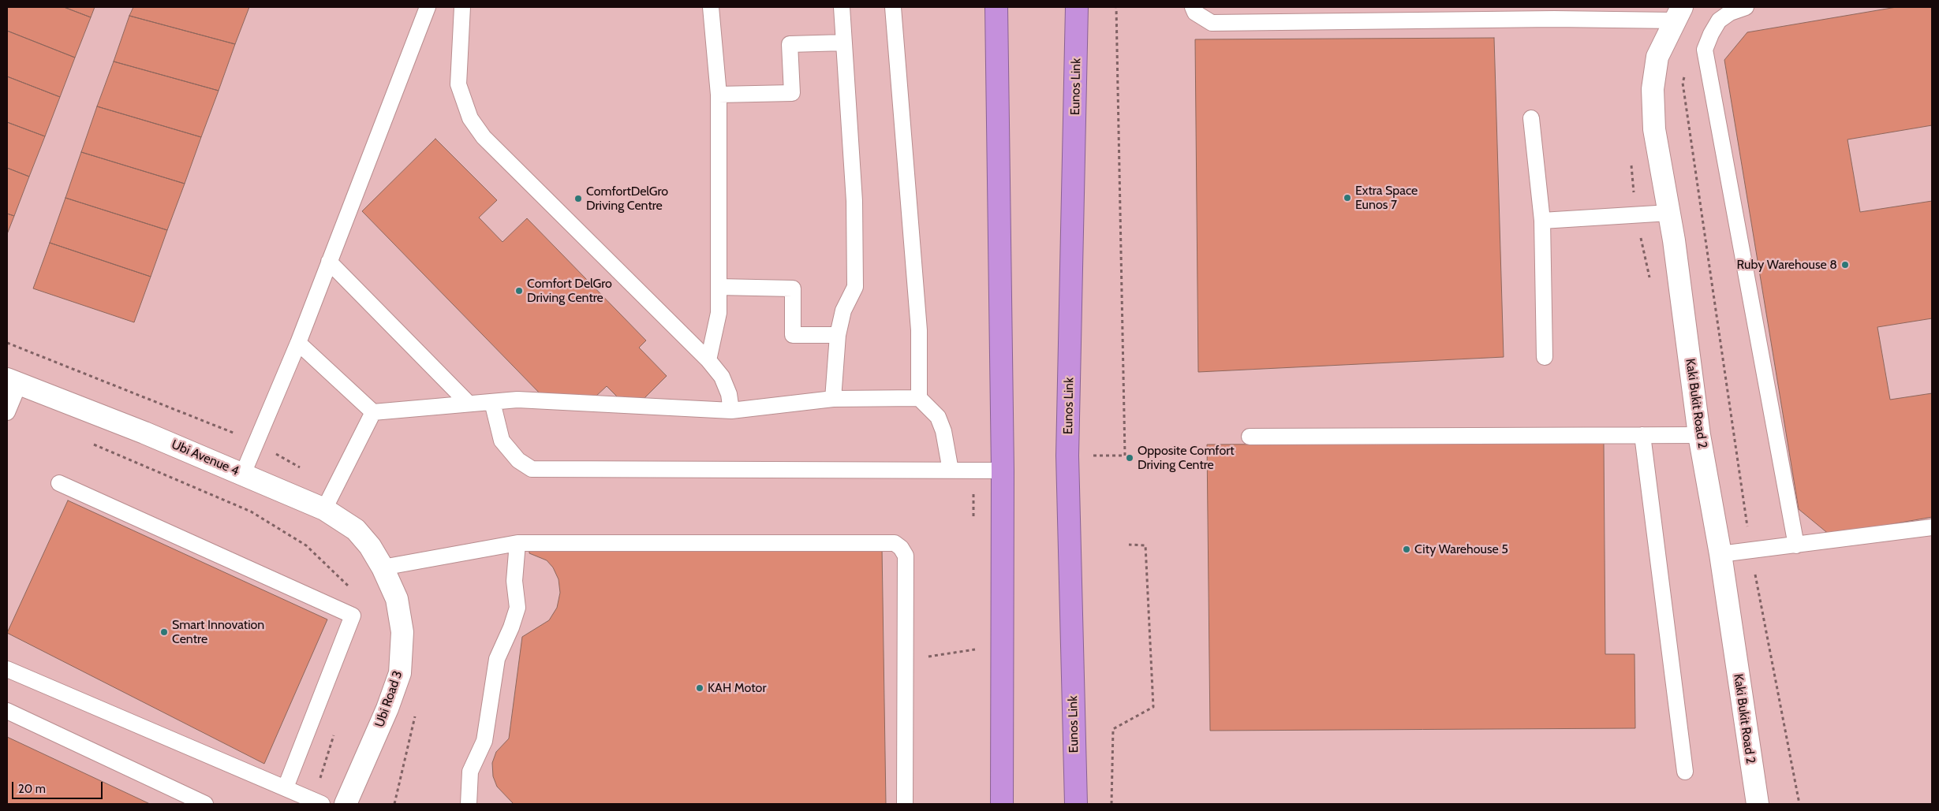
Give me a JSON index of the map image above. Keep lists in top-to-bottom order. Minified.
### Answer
{"streets":{"highway":["Eunos Link"],"street":["Kaki Bukit Road 2","Ubi Avenue 4","Ubi Road 3"]},"crossings":[["Ubi Avenue 4","Ubi Road 3"]],"places":["Extra Space Eunos 7","ComfortDelGro Driving Centre","Ruby Warehouse 8","Comfort DelGro Driving Centre","Opposite Comfort Driving Centre","City Warehouse 5","Smart Innovation Centre","KAH Motor"],"scale_bar":"20 m"}
